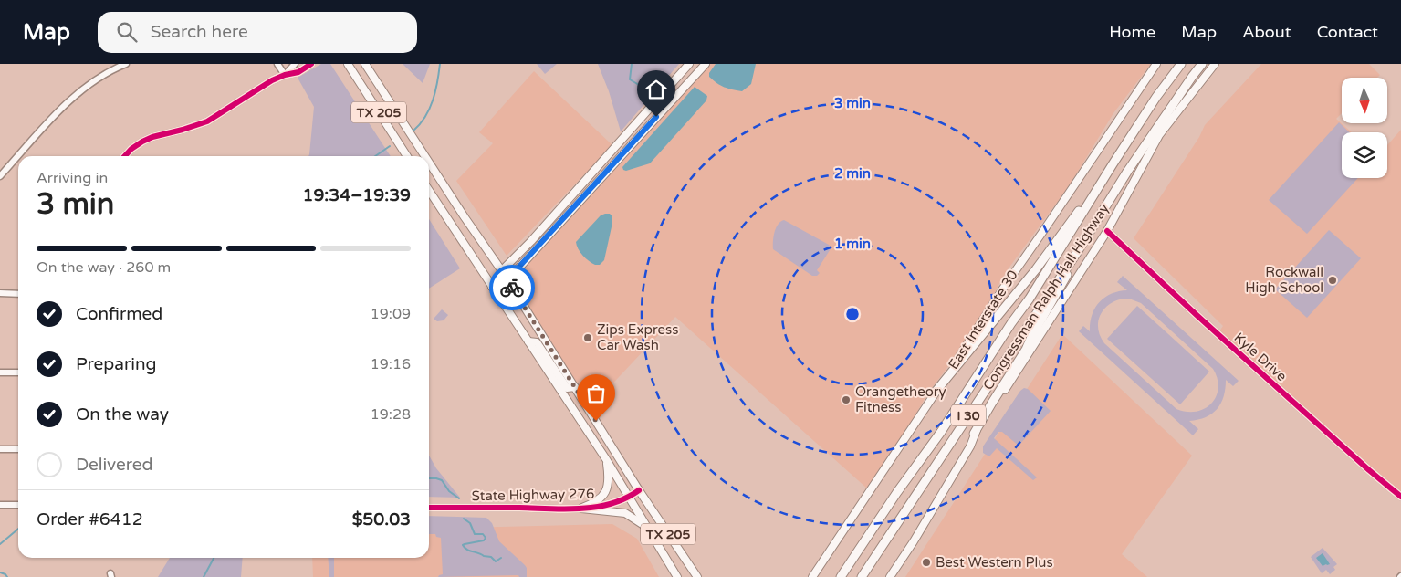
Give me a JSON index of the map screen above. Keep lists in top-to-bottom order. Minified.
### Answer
{"streets":{"highway":["Congressman Ralph Hall Highway","I 30"],"main road":["TX 205","East Interstate 30"],"street":["Kyle Drive","State Highway 276"]},"crossings":[["TX 205","State Highway 276"]],"places":["Rockwall High School","Zips Express Car Wash","Orangetheory Fitness","Best Western Plus"],"north":"bottom","page":{"header":"Map","search":"Search here","nav":["Home","Map","About","Contact"],"heading":["3 min","Arriving in","19:34–19:39"],"panel":["Order #6412","$50.03"],"bar":"On the way · 260 m","list":[["Confirmed","19:09"],["Preparing","19:16"],["On the way","19:28"],"Delivered"]},"rings":["3 min","2 min","1 min"]}
